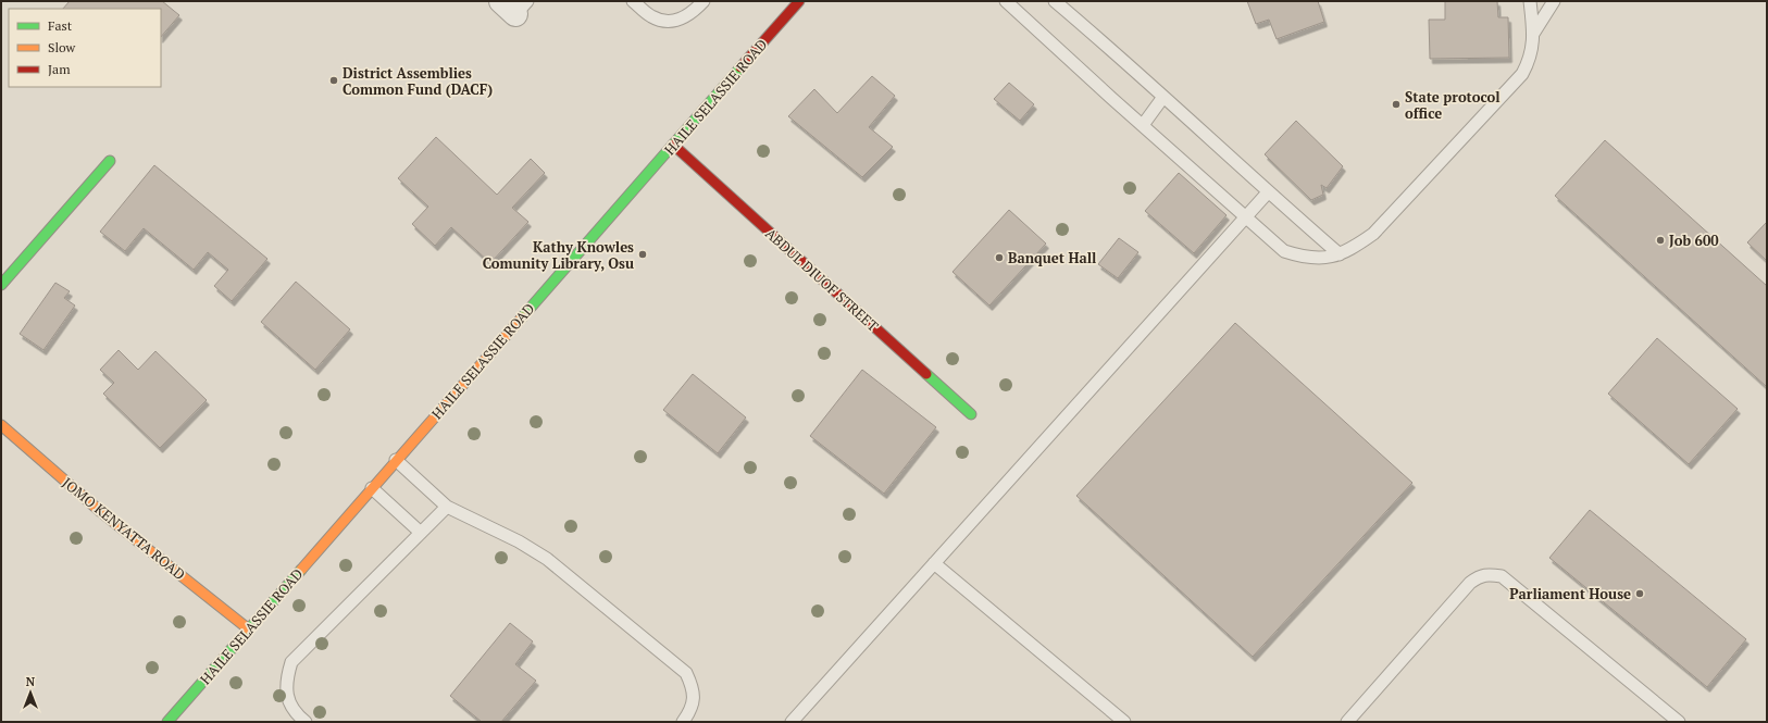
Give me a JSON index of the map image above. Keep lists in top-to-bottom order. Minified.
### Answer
{"streets":{"street":["HAILE SELASSIE ROAD","ABDUL DIUOF STREET","JOMO KENYATTA ROAD"]},"crossings":[["HAILE SELASSIE ROAD","ABDUL DIUOF STREET"],["HAILE SELASSIE ROAD","JOMO KENYATTA ROAD"]],"places":["District Assemblies Common Fund (DACF)","State protocol office","Job 600","Kathy Knowles Comunity Library, Osu","Banquet Hall","Parliament House"],"legend":["Fast","Slow","Jam"],"north":"top"}
